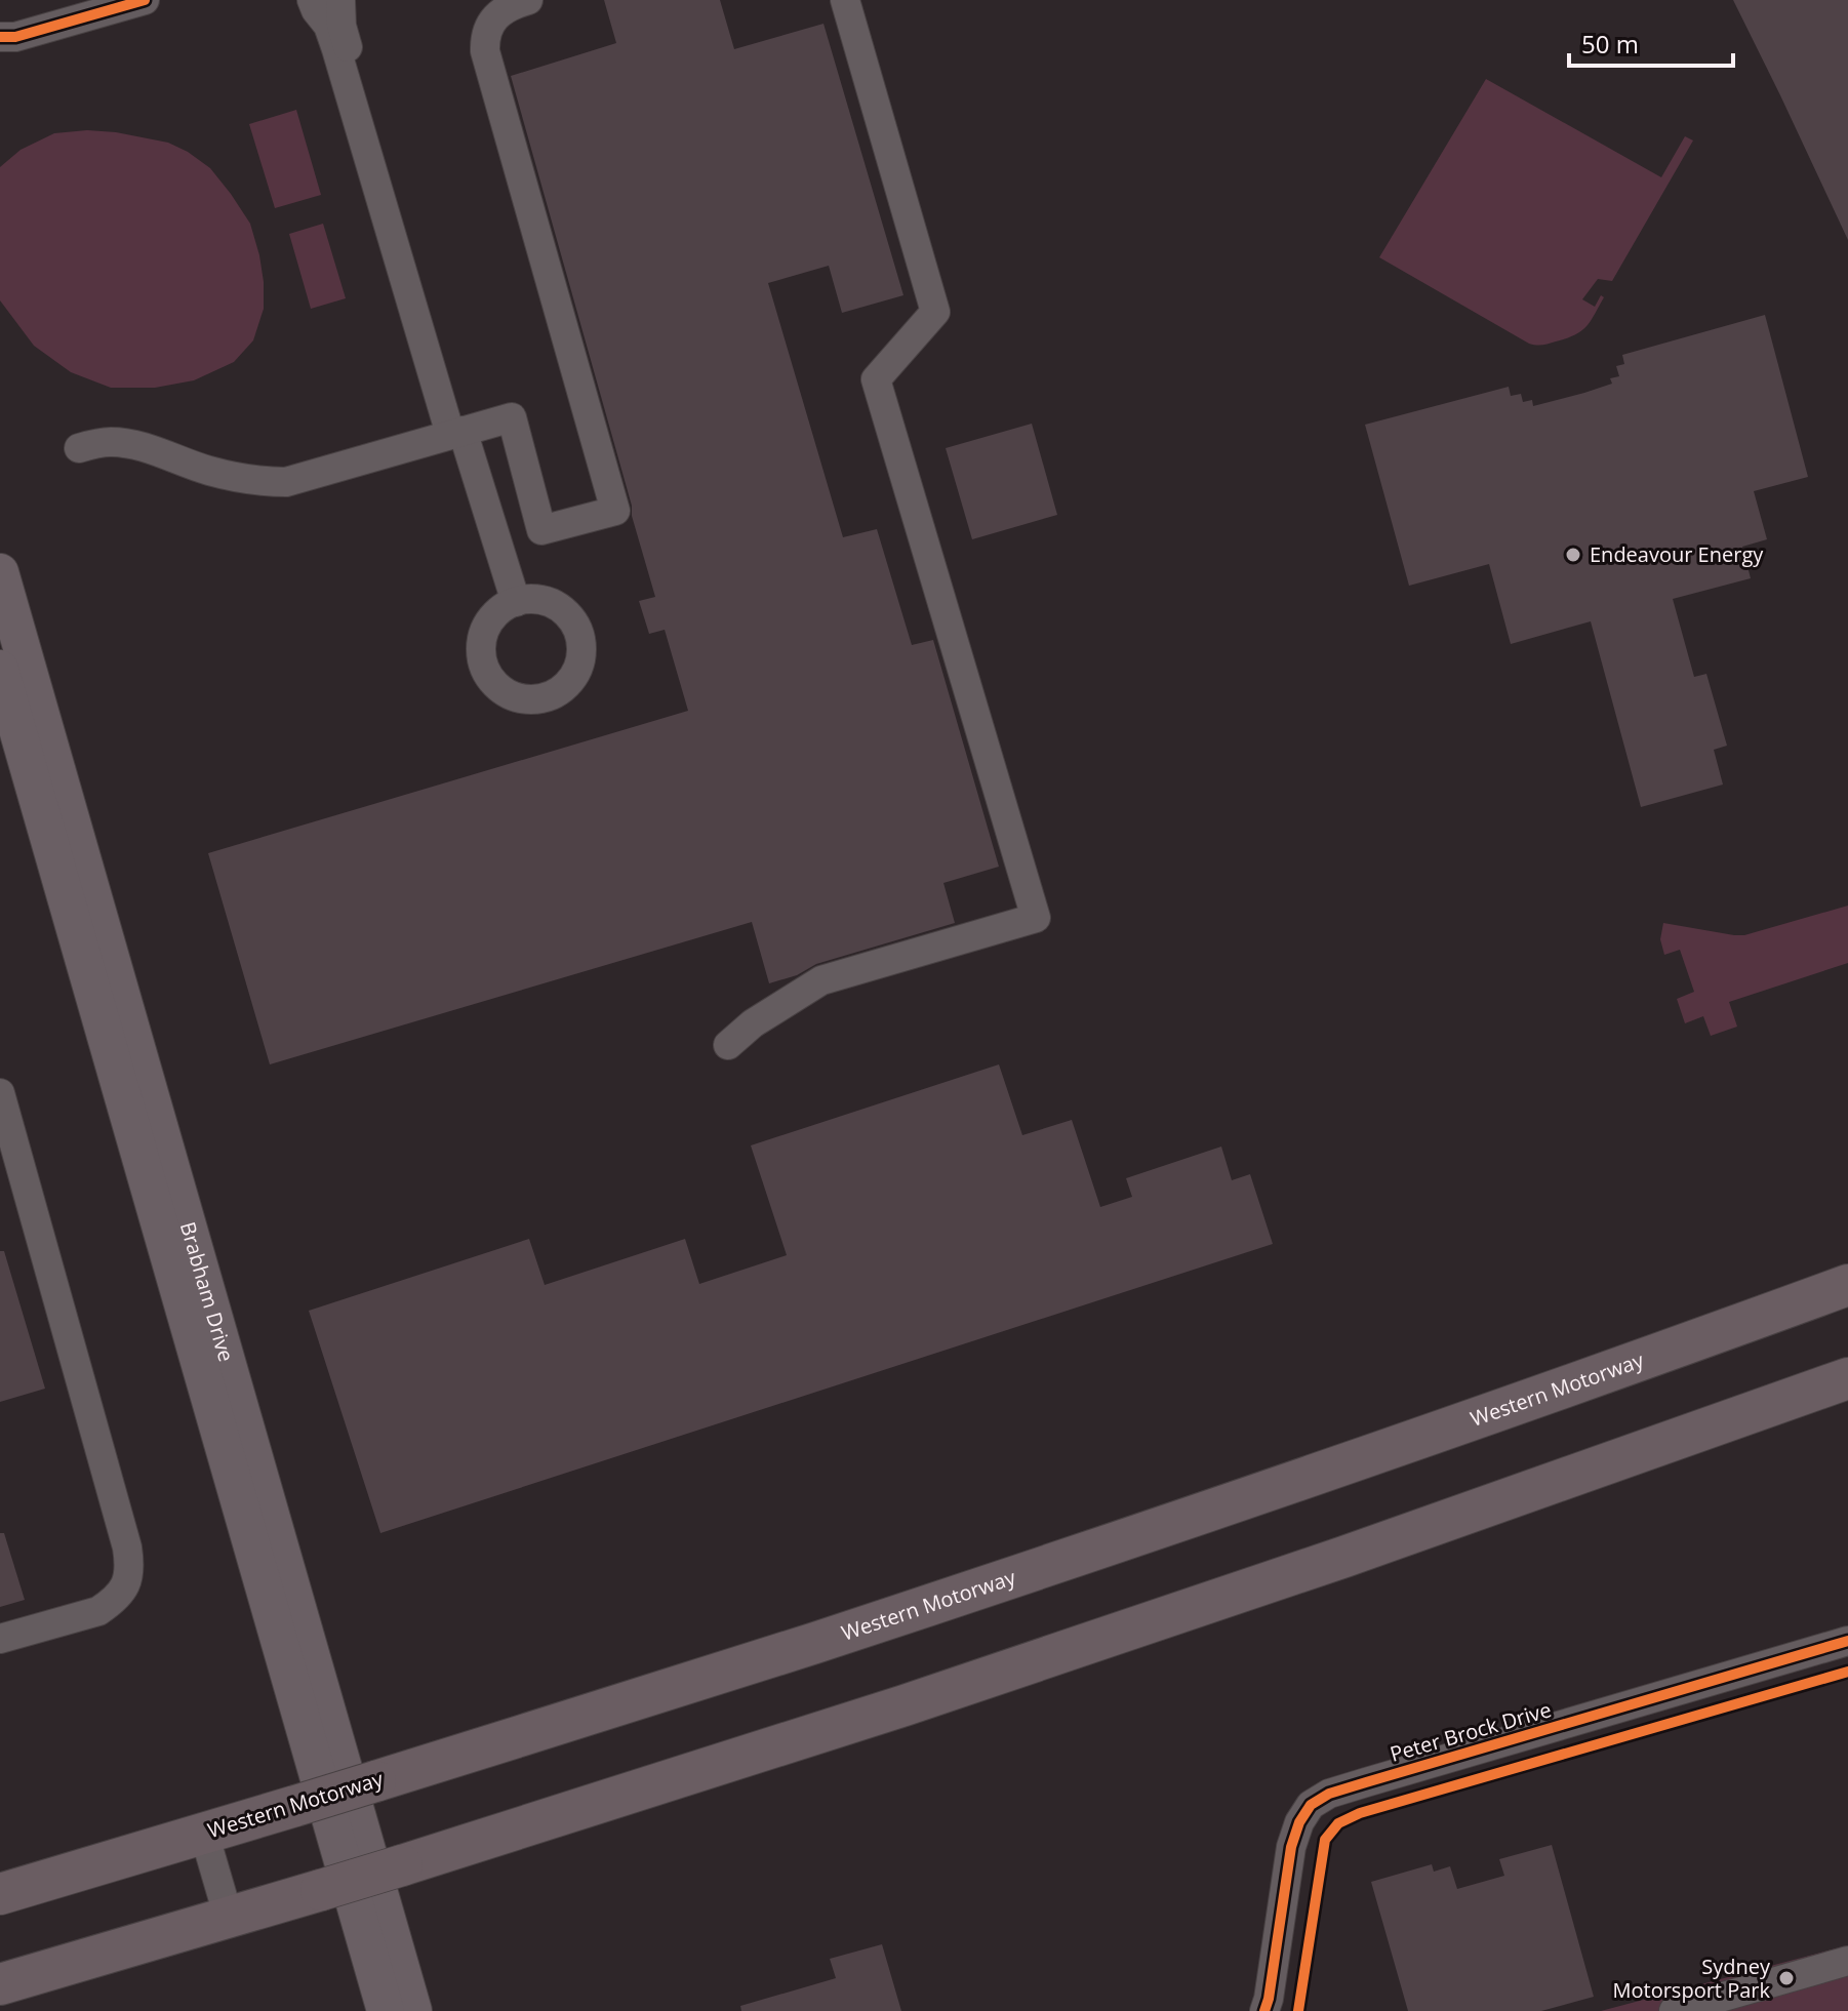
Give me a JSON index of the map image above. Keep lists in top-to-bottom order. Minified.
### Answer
{"streets":{"highway":["Western Motorway"],"main road":["Brabham Drive"],"street":["Peter Brock Drive"]},"places":["Endeavour Energy","Sydney Motorsport Park"],"scale_bar":"50 m"}
